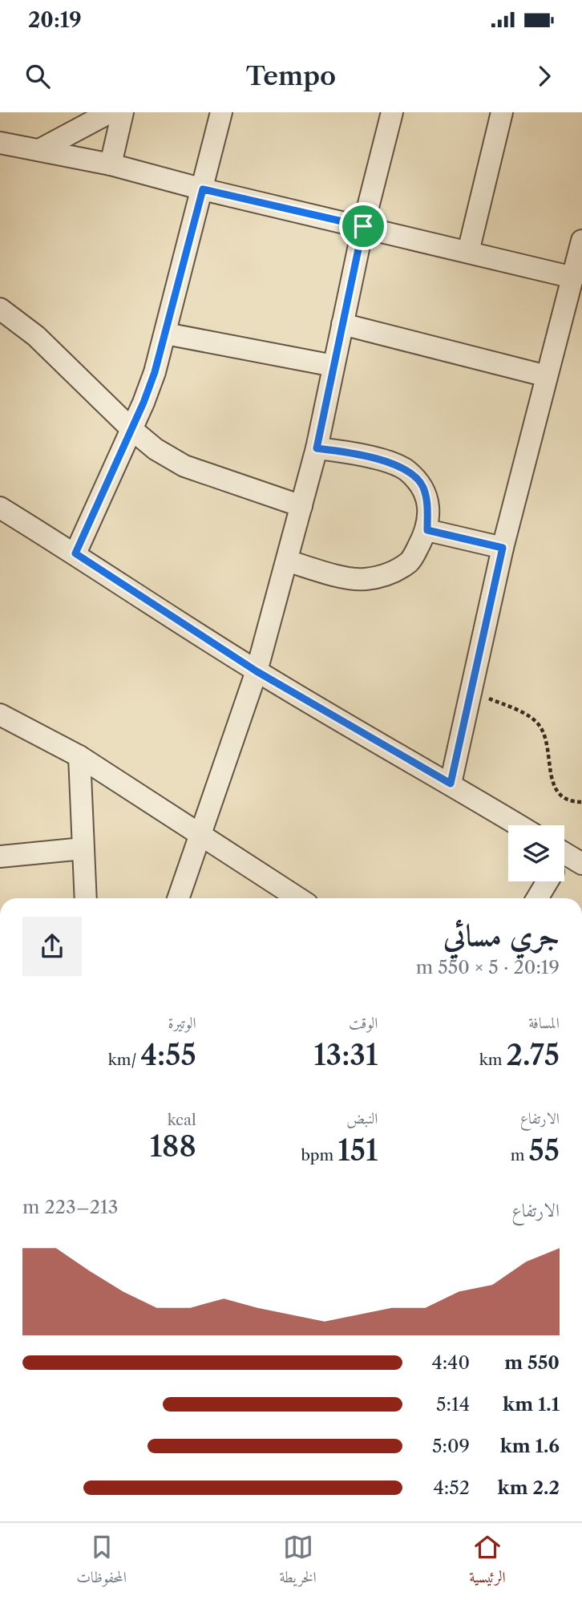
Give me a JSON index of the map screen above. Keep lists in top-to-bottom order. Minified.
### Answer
{"page":{"status":"20:19","header":"Tempo","heading":["جري مسائي","20:19 · 5 × 550 m"],"stats":[["المسافة","2.75 km"],["الوقت","13:31"],["الوتيرة","4:55 /km"],["الارتفاع","55 m"],["النبض","151 bpm"],["kcal","188"]],"chart":["الارتفاع","213–223 m"],"list":[{"name":"550 m","note":"4:40"},{"name":"1.1 km","note":"5:14"},{"name":"1.6 km","note":"5:09"},{"name":"2.2 km","note":"4:52"}],"tabs":["الرئيسية","الخريطة","المحفوظات"]}}
